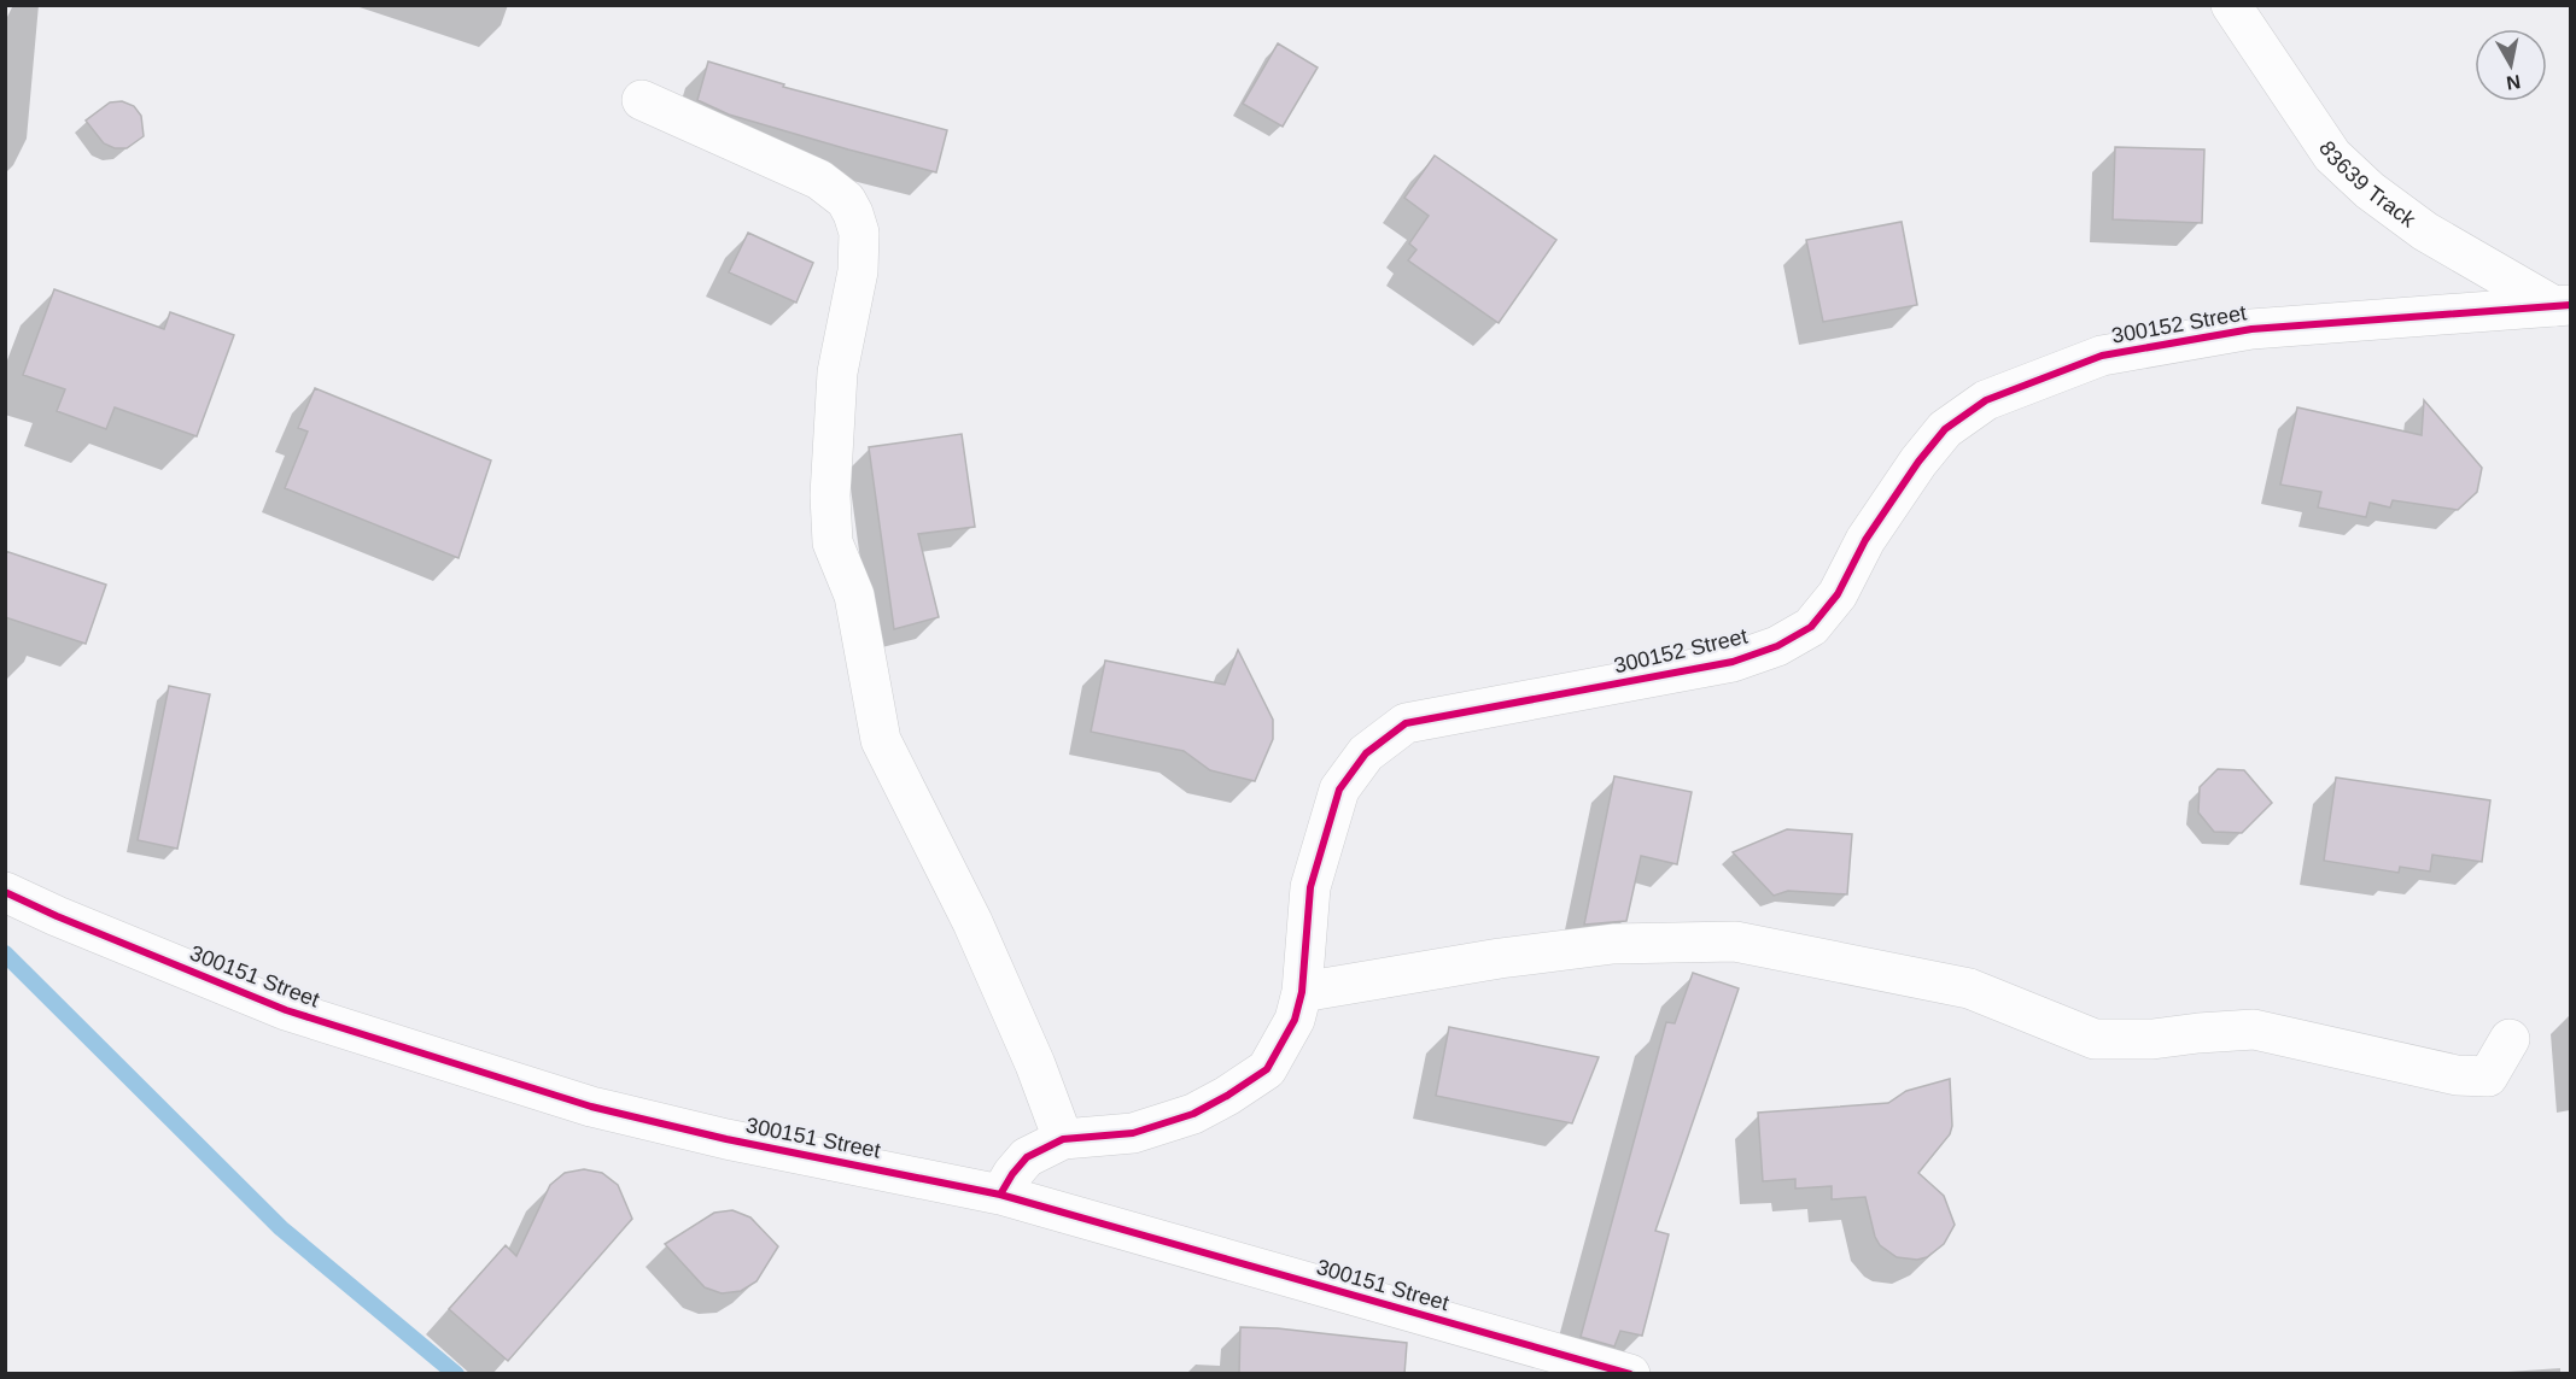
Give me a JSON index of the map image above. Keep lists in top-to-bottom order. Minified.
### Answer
{"streets":{"street":["83639 Track","300152 Street","300151 Street"]},"crossings":[["83639 Track","300152 Street"],["300152 Street","300151 Street"]],"north":"bottom"}
